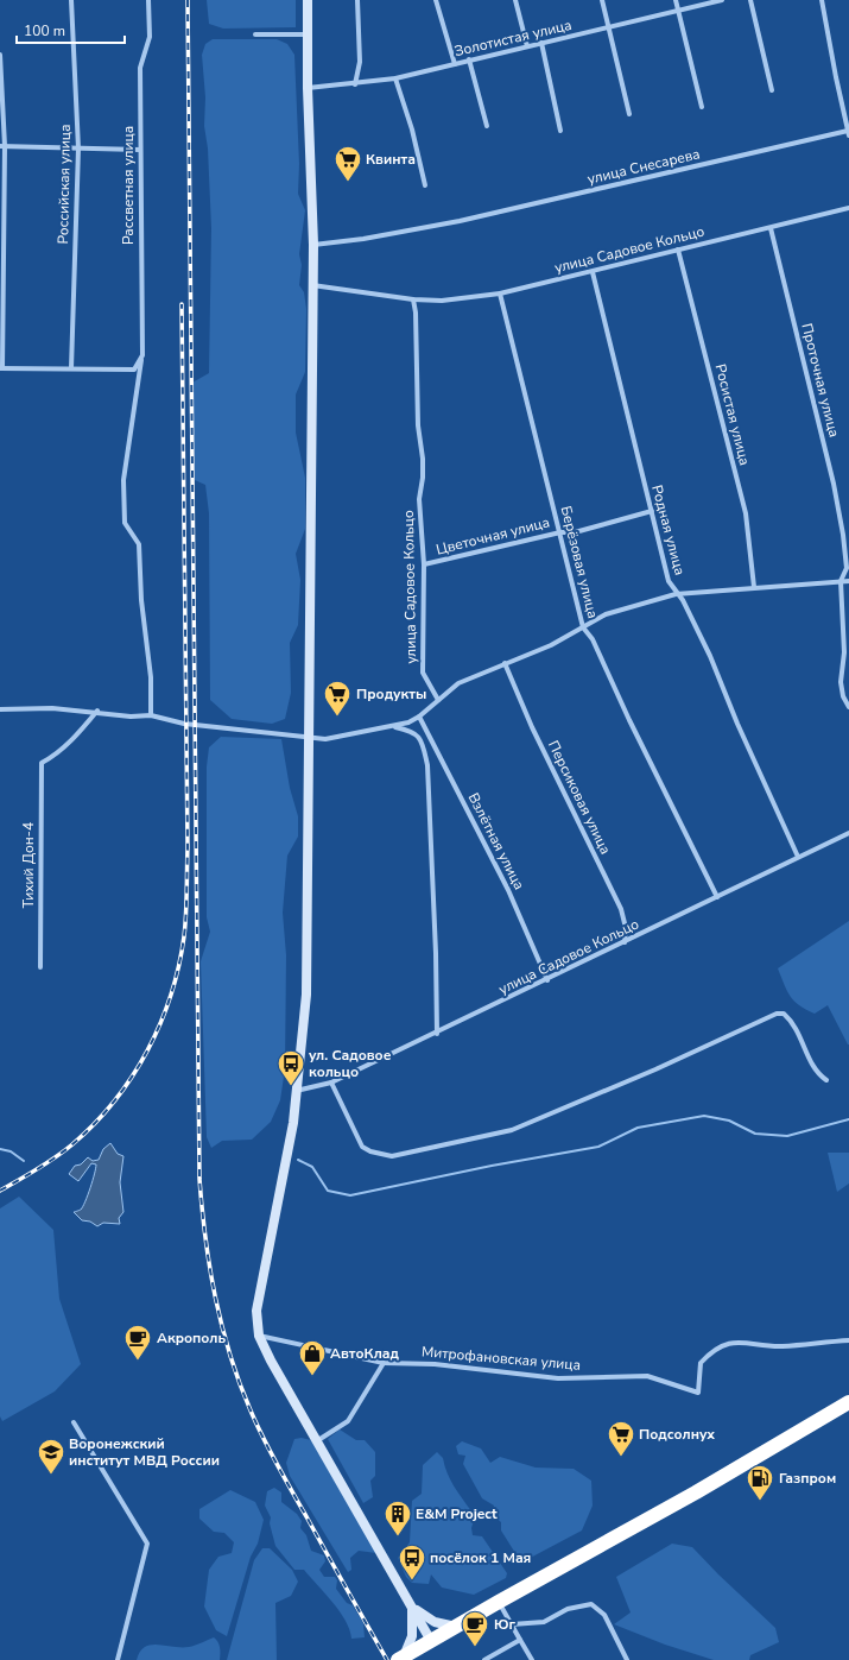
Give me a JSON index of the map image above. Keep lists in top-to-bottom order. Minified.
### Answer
{"streets":{"street":["Золотистая улица","улица Снесарева","Российская улица","Рассветная улица","улица Садовое Кольцо","Проточная улица","Росистая улица","Родная улица","Цветочная улица","Берёзовая улица","Персиковая улица","Взлётная улица","Тихий Дон-4","Митрофановская улица"]},"crossings":[["Российская улица","Рассветная улица"],["улица Садовое Кольцо","Проточная улица"],["улица Садовое Кольцо","Росистая улица"],["улица Садовое Кольцо","Родная улица"],["улица Садовое Кольцо","Цветочная улица"],["улица Садовое Кольцо","Берёзовая улица"],["улица Садовое Кольцо","Персиковая улица"],["улица Садовое Кольцо","Взлётная улица"],["Родная улица","Цветочная улица"],["Цветочная улица","Берёзовая улица"]],"places":{"supermarket":["Квинта","Продукты","Подсолнух"],"bus stop":["ул. Садовое кольцо","посёлок 1 Мая"],"cafe":["Акрополь","Юг"],"shop":["АвтоКлад"],"school or university":["Воронежский институт МВД России"],"fuel station":["Газпром"],"building":["E&M Project"]},"scale_bar":"100 m"}
